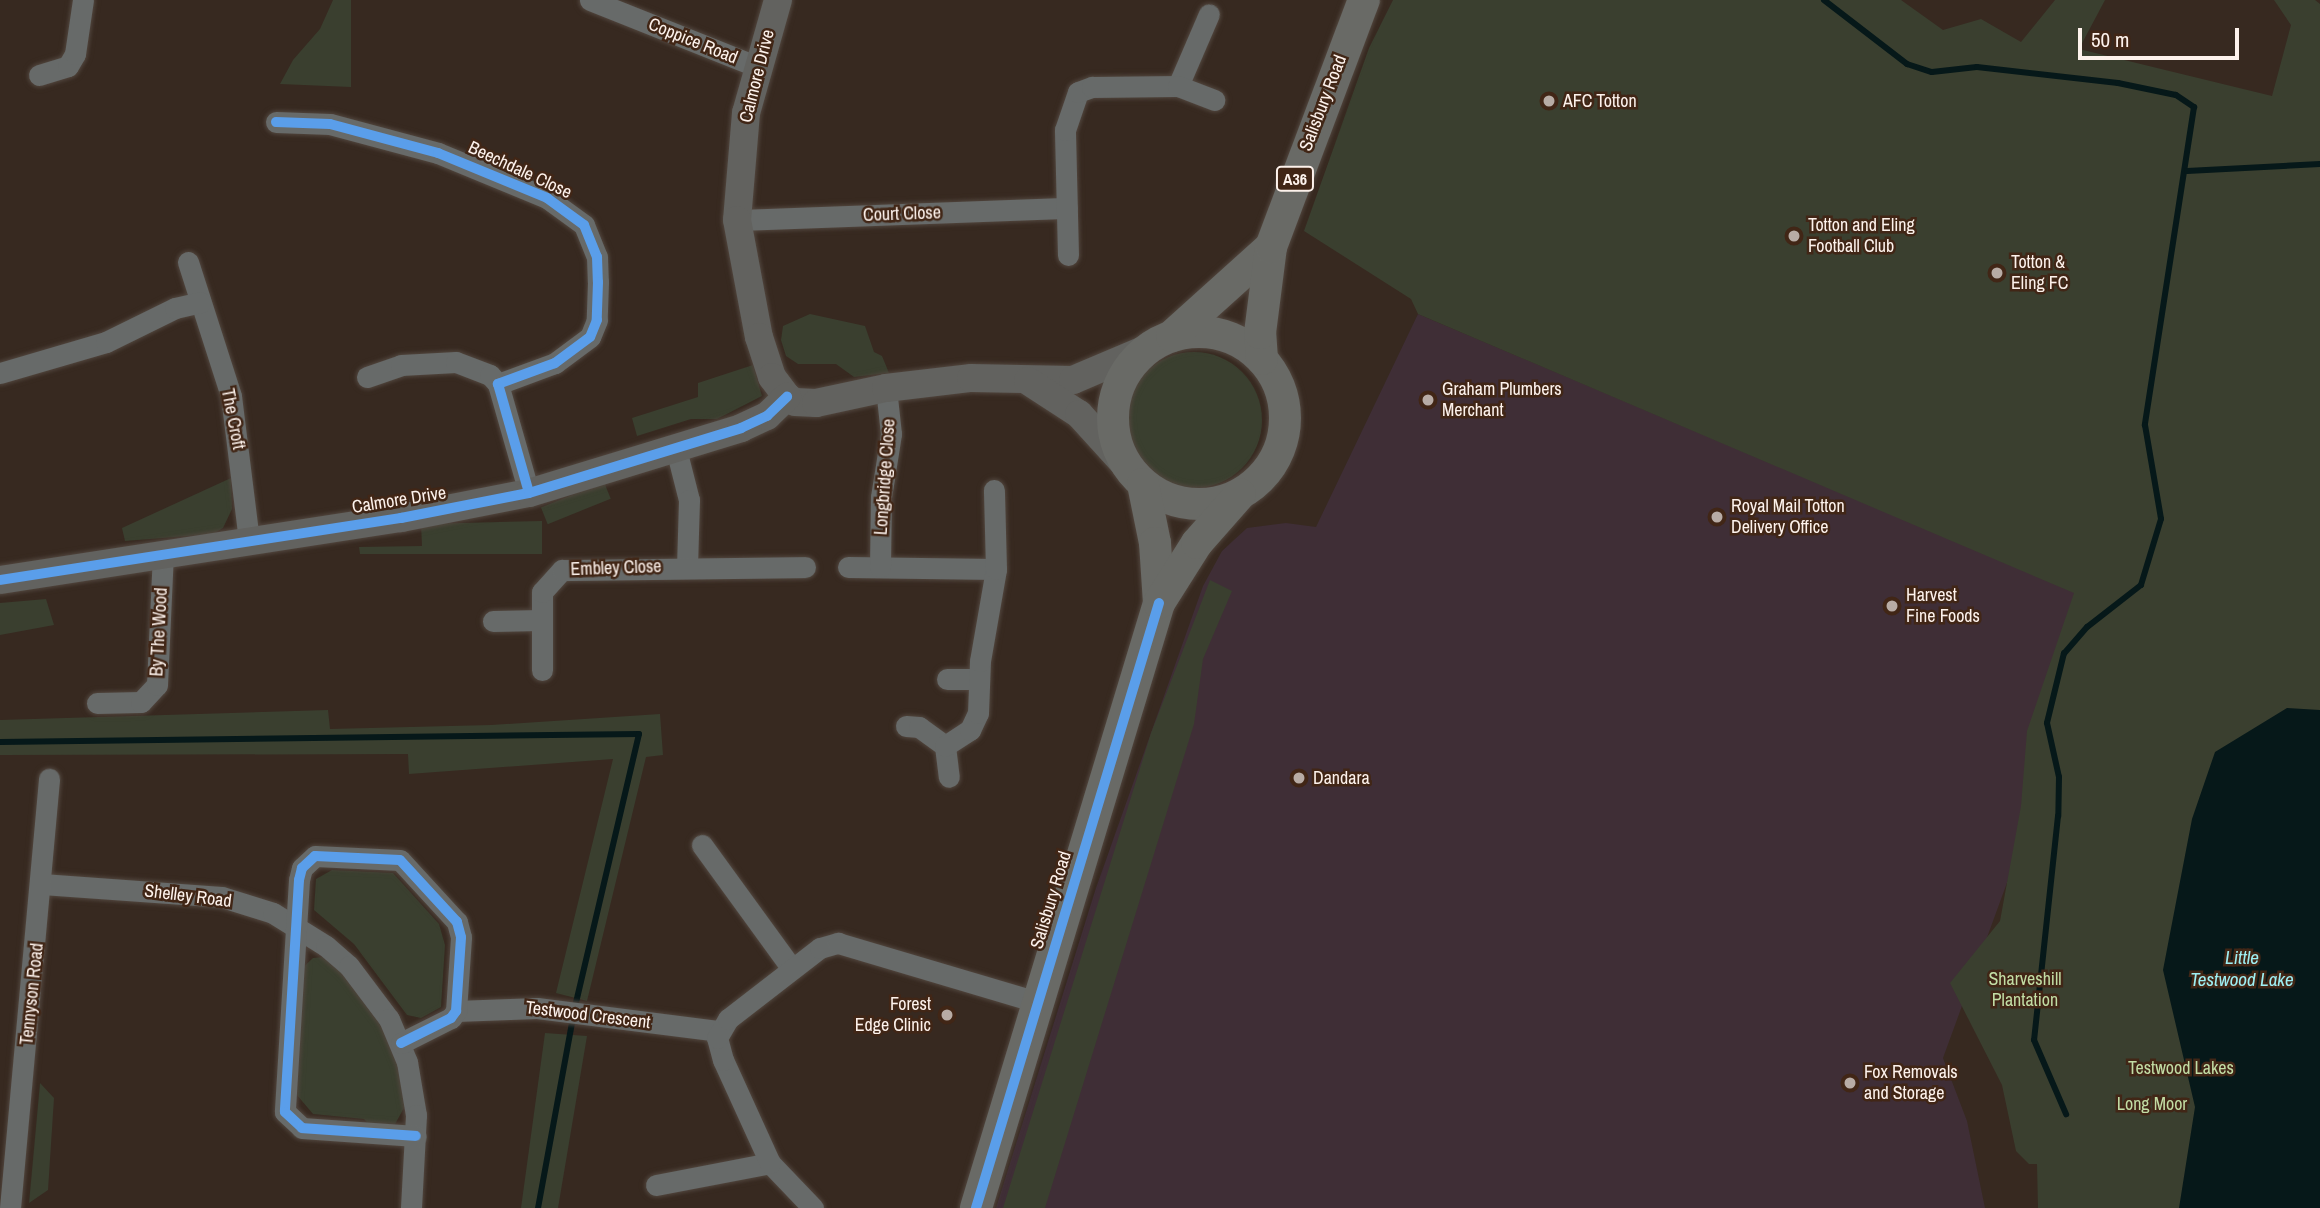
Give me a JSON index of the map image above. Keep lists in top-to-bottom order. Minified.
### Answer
{"streets":{"main road":["Salisbury Road","A36"],"street":["Coppice Road","Calmore Drive","Beechdale Close","Court Close","The Croft","Longbridge Close","Embley Close","By The Wood","Shelley Road","Tennyson Road","Testwood Crescent"]},"crossings":[["Coppice Road","Calmore Drive"],["Calmore Drive","Court Close"],["Calmore Drive","The Croft"],["Calmore Drive","Embley Close"],["Calmore Drive","By The Wood"],["Shelley Road","Tennyson Road"]],"water":["Little Testwood Lake"],"parks":["Sharveshill Plantation","Testwood Lakes","Long Moor"],"places":["AFC Totton","Totton and Eling Football Club","Totton & Eling FC","Graham Plumbers Merchant","Royal Mail Totton Delivery Office","Harvest Fine Foods","Dandara","Forest Edge Clinic","Fox Removals and Storage"],"scale_bar":"50 m"}
